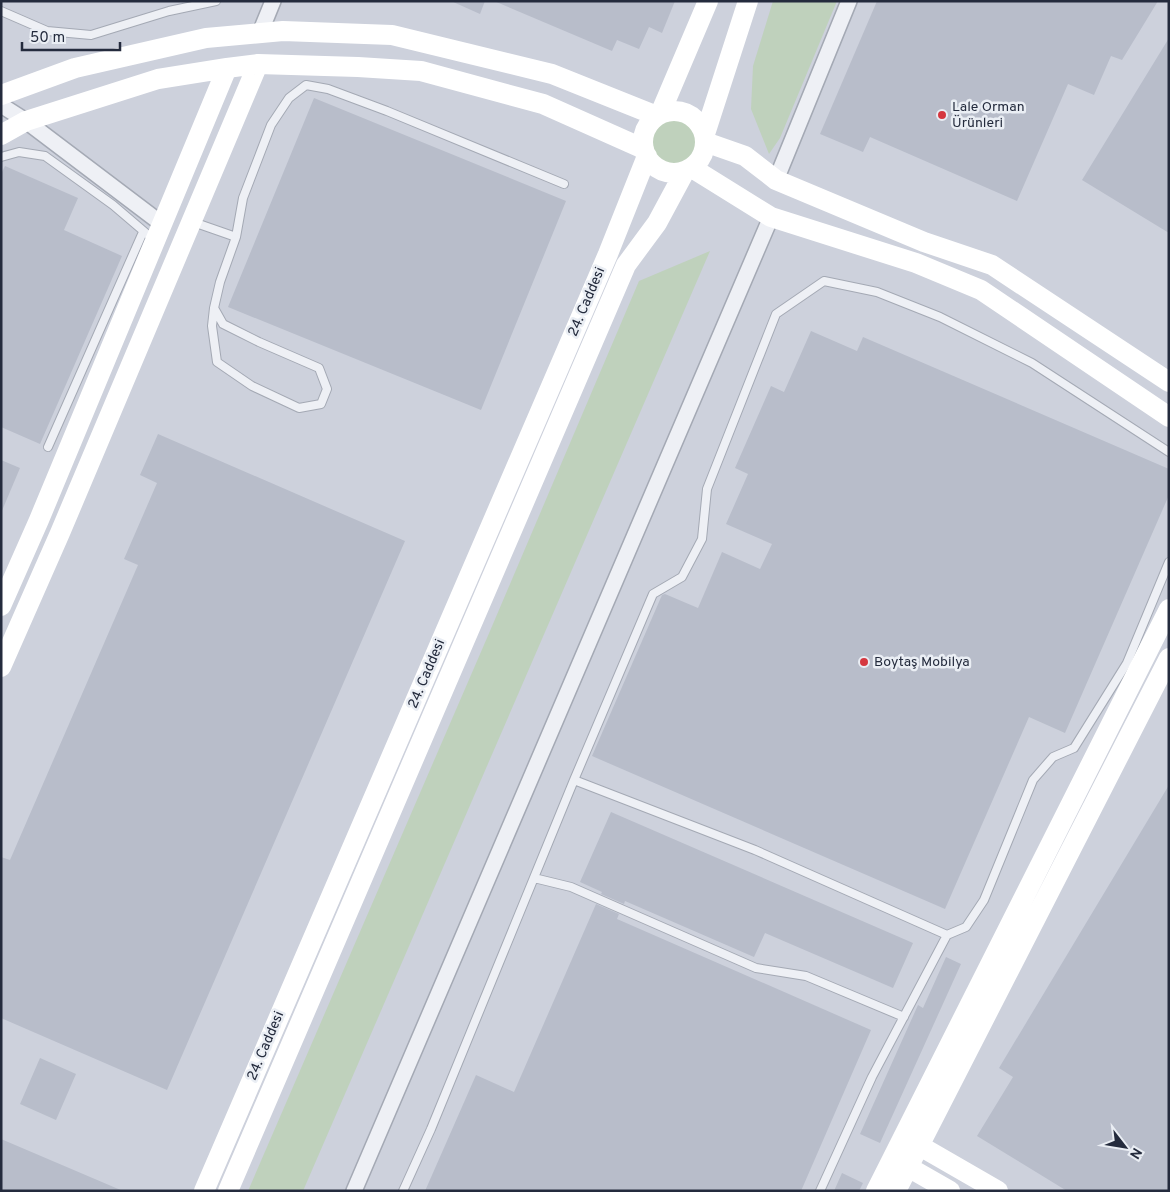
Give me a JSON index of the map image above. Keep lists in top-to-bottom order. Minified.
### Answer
{"streets":{"street":["24. Caddesi"]},"places":["Lale Orman Ürünleri","Boytaş Mobilya"],"scale_bar":"50 m","north":"bottom right"}
